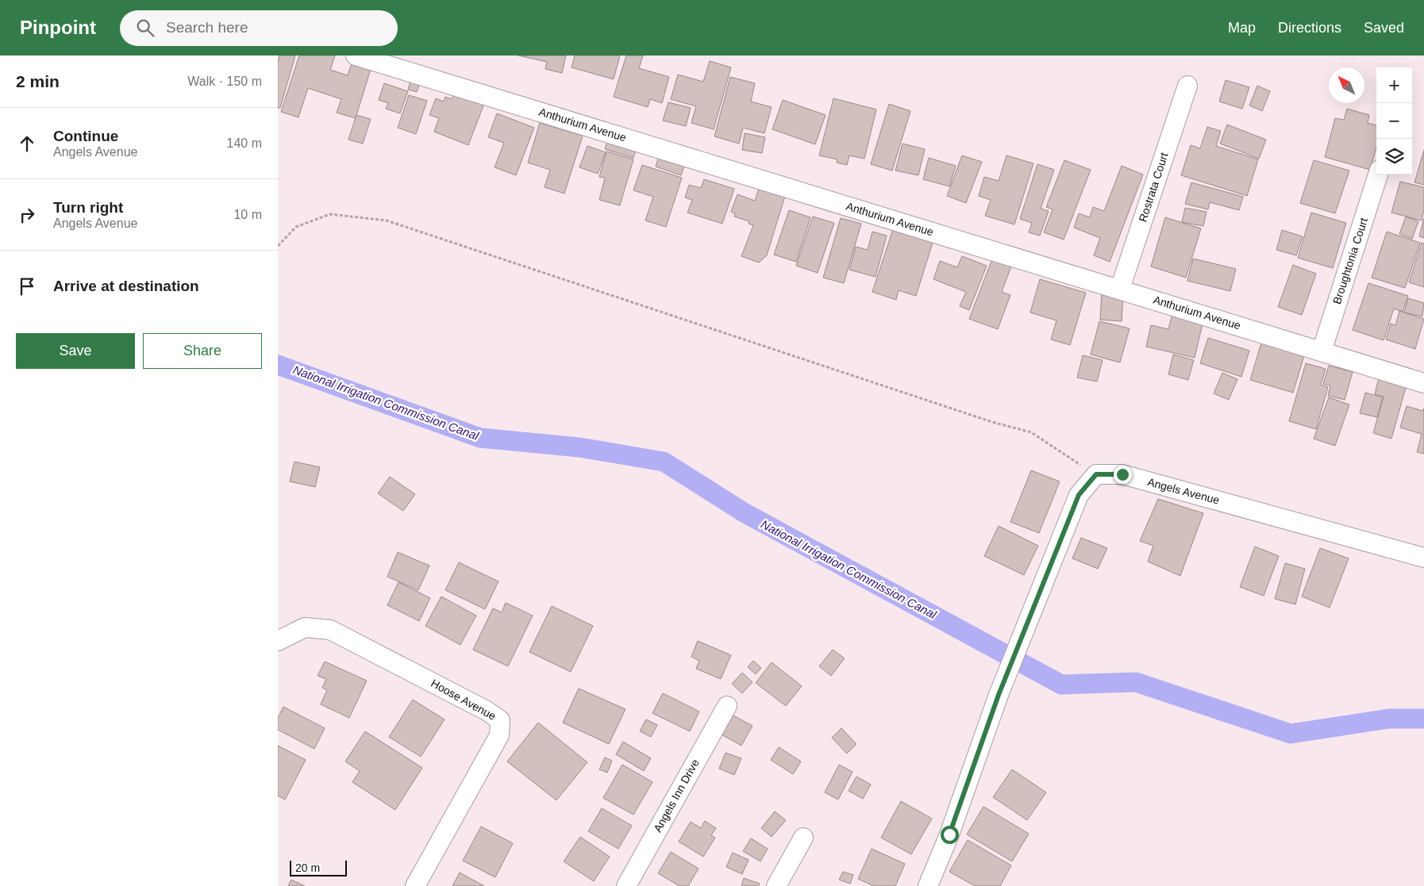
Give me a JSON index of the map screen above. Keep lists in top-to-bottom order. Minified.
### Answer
{"streets":{"street":["Anthurium Avenue","Rostrata Court","Broughtonia Court","Angels Avenue","Hoose Avenue","Angels Inn Drive"]},"crossings":[["Anthurium Avenue","Rostrata Court"],["Anthurium Avenue","Broughtonia Court"]],"water":["National Irrigation Commission Canal"],"scale_bar":"20 m","north":"top left","page":{"header":"Pinpoint","search":"Search here","nav":["Map","Directions","Saved"],"heading":["2 min","Walk · 150 m"],"map_buttons":["+","−"],"list":[["Continue","Angels Avenue","140 m"],["Turn right","Angels Avenue","10 m"],"Arrive at destination"],"buttons":["Save","Share"],"scale":"20 m"}}
